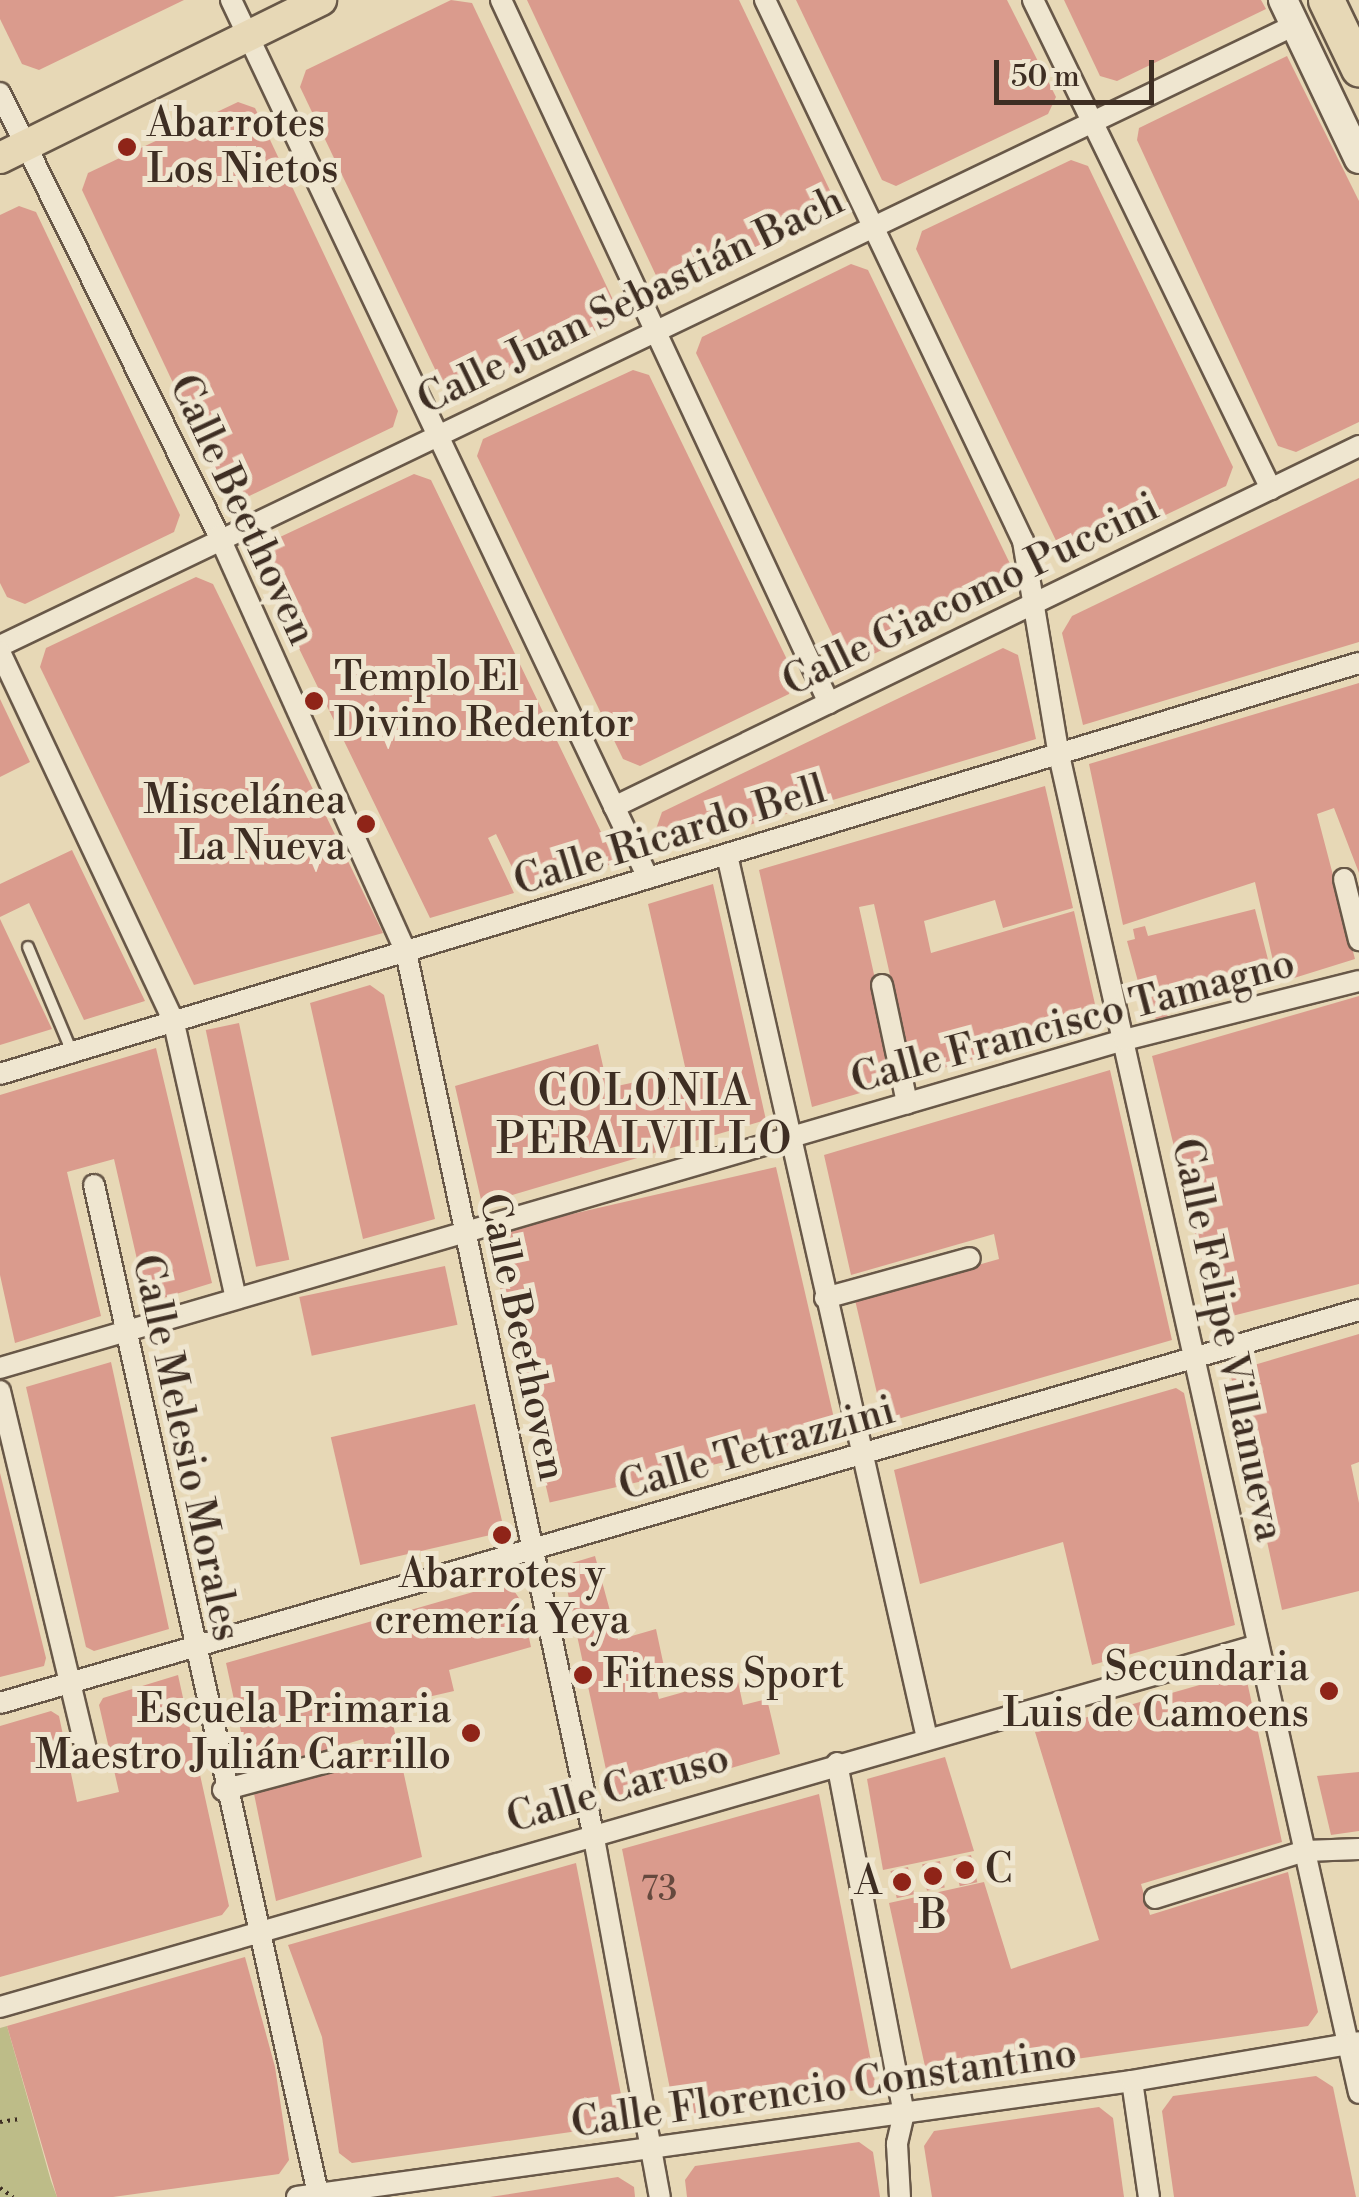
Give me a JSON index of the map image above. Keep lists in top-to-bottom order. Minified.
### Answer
{"streets":{"street":["Calle Juan Sebastián Bach","Calle Beethoven","Calle Giacomo Puccini","Calle Ricardo Bell","Calle Francisco Tamagno","Calle Felipe Villanueva","Calle Melesio Morales","Calle Tetrazzini","Calle Caruso","Calle Florencio Constantino"]},"crossings":[["Calle Juan Sebastián Bach","Calle Beethoven"],["Calle Juan Sebastián Bach","Calle Felipe Villanueva"],["Calle Beethoven","Calle Ricardo Bell"],["Calle Beethoven","Calle Francisco Tamagno"],["Calle Beethoven","Calle Tetrazzini"],["Calle Beethoven","Calle Caruso"],["Calle Beethoven","Calle Florencio Constantino"],["Calle Giacomo Puccini","Calle Felipe Villanueva"],["Calle Ricardo Bell","Calle Felipe Villanueva"],["Calle Francisco Tamagno","Calle Felipe Villanueva"],["Calle Francisco Tamagno","Calle Melesio Morales"],["Calle Felipe Villanueva","Calle Tetrazzini"],["Calle Felipe Villanueva","Calle Caruso"],["Calle Felipe Villanueva","Calle Florencio Constantino"],["Calle Melesio Morales","Calle Tetrazzini"],["Calle Melesio Morales","Calle Caruso"],["Calle Melesio Morales","Calle Florencio Constantino"]],"districts":["COLONIA PERALVILLO"],"places":["Abarrotes Los Nietos","Templo El Divino Redentor","Miscelánea La Nueva","Abarrotes y cremería Yeya","Fitness Sport","Secundaria Luis de Camoens","Escuela Primaria Maestro Julián Carrillo","C","B","A"],"house_numbers":["73"],"scale_bar":"50 m"}
